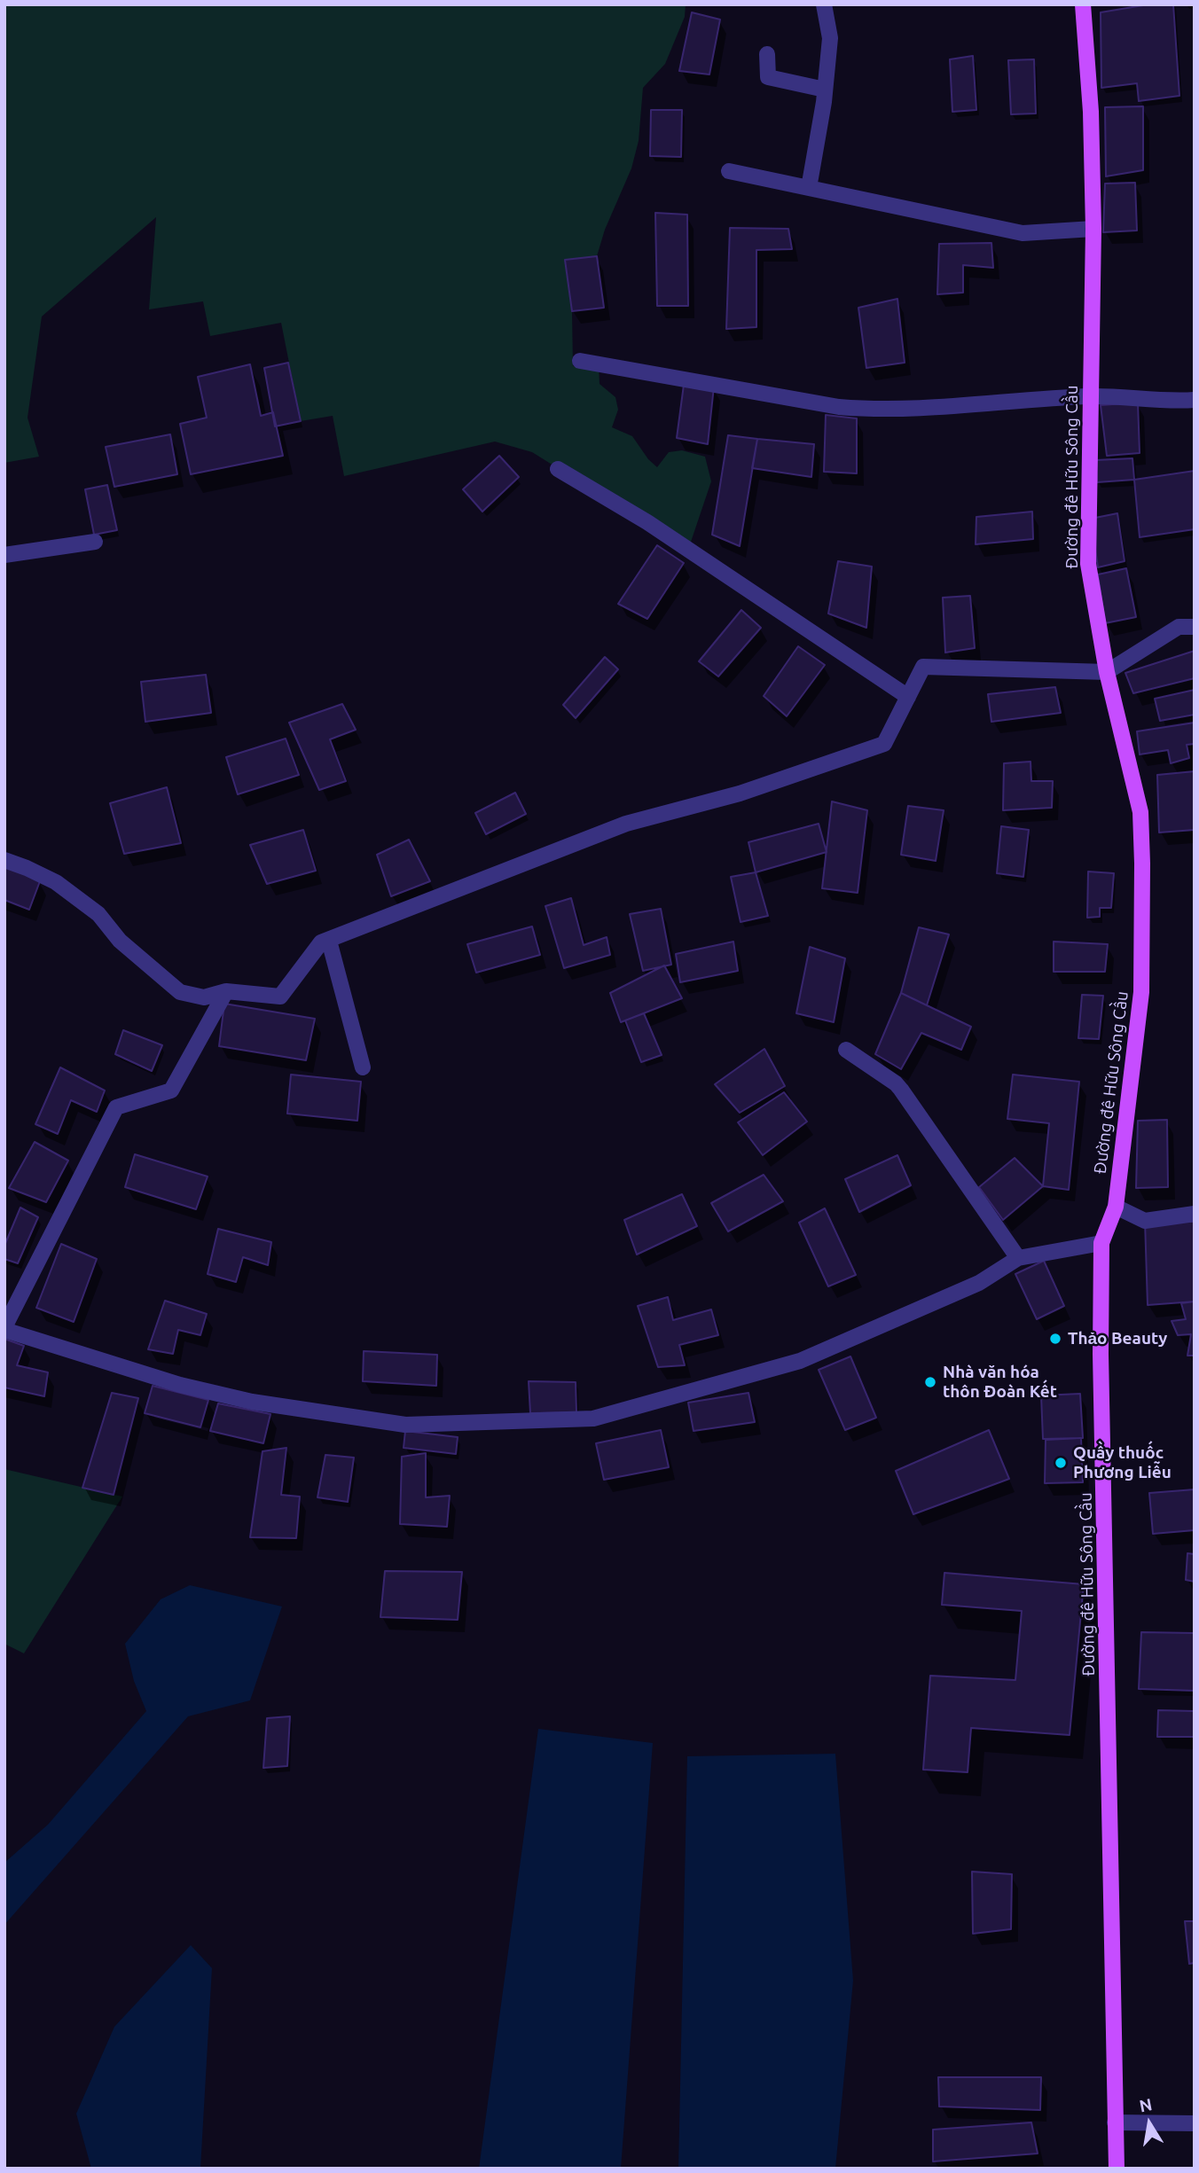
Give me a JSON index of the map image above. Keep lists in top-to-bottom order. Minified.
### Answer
{"streets":{"main road":["Đường đê Hữu Sông Cầu"]},"places":["Thảo Beauty","Nhà văn hóa thôn Đoàn Kết","Quầy thuốc Phương Liễu"],"north":"top"}
